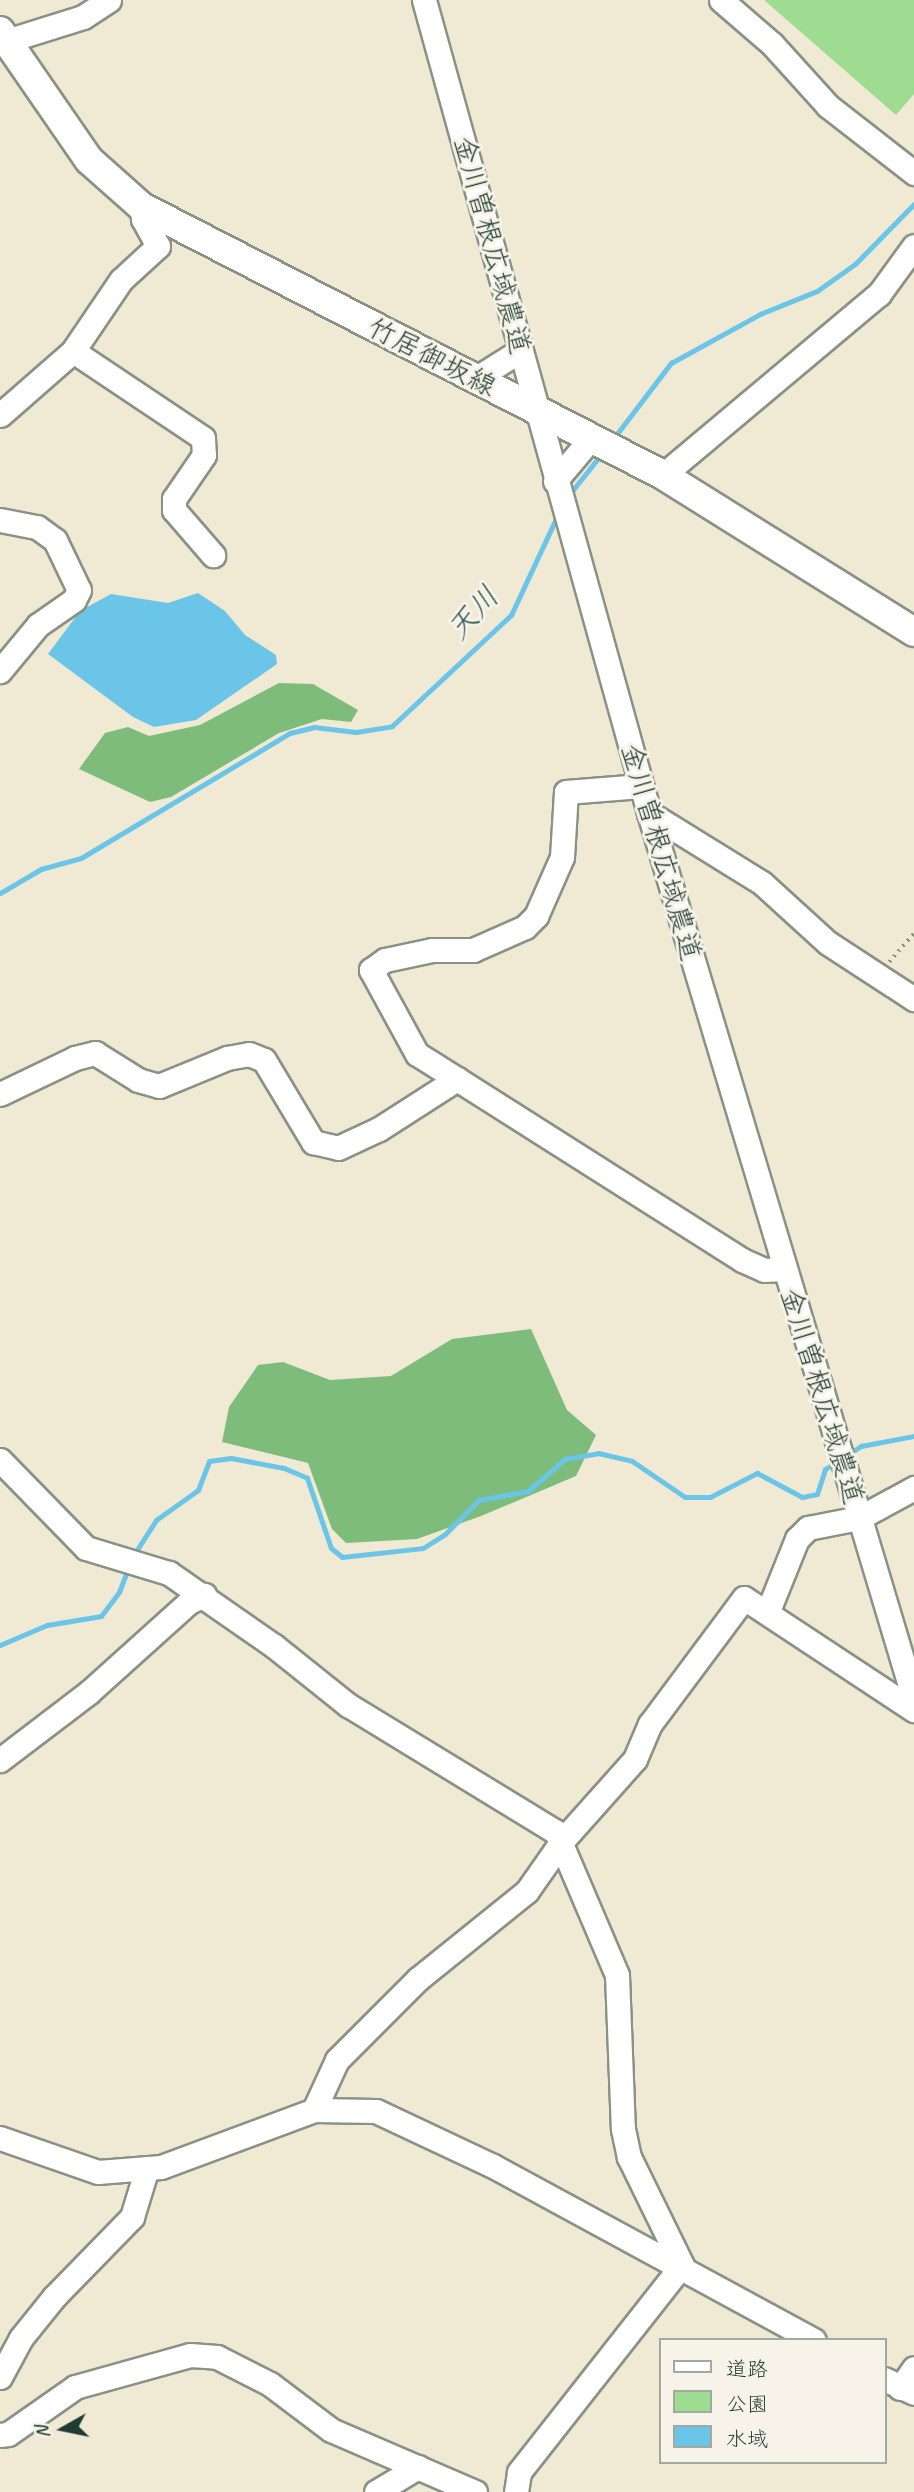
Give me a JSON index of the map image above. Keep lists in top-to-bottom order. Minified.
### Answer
{"streets":{"main road":["竹居御坂線"],"street":["金川曽根広域農道"]},"crossings":[["金川曽根広域農道","竹居御坂線"]],"water":["天川"],"legend":["道路","公園","水域"],"north":"left"}
